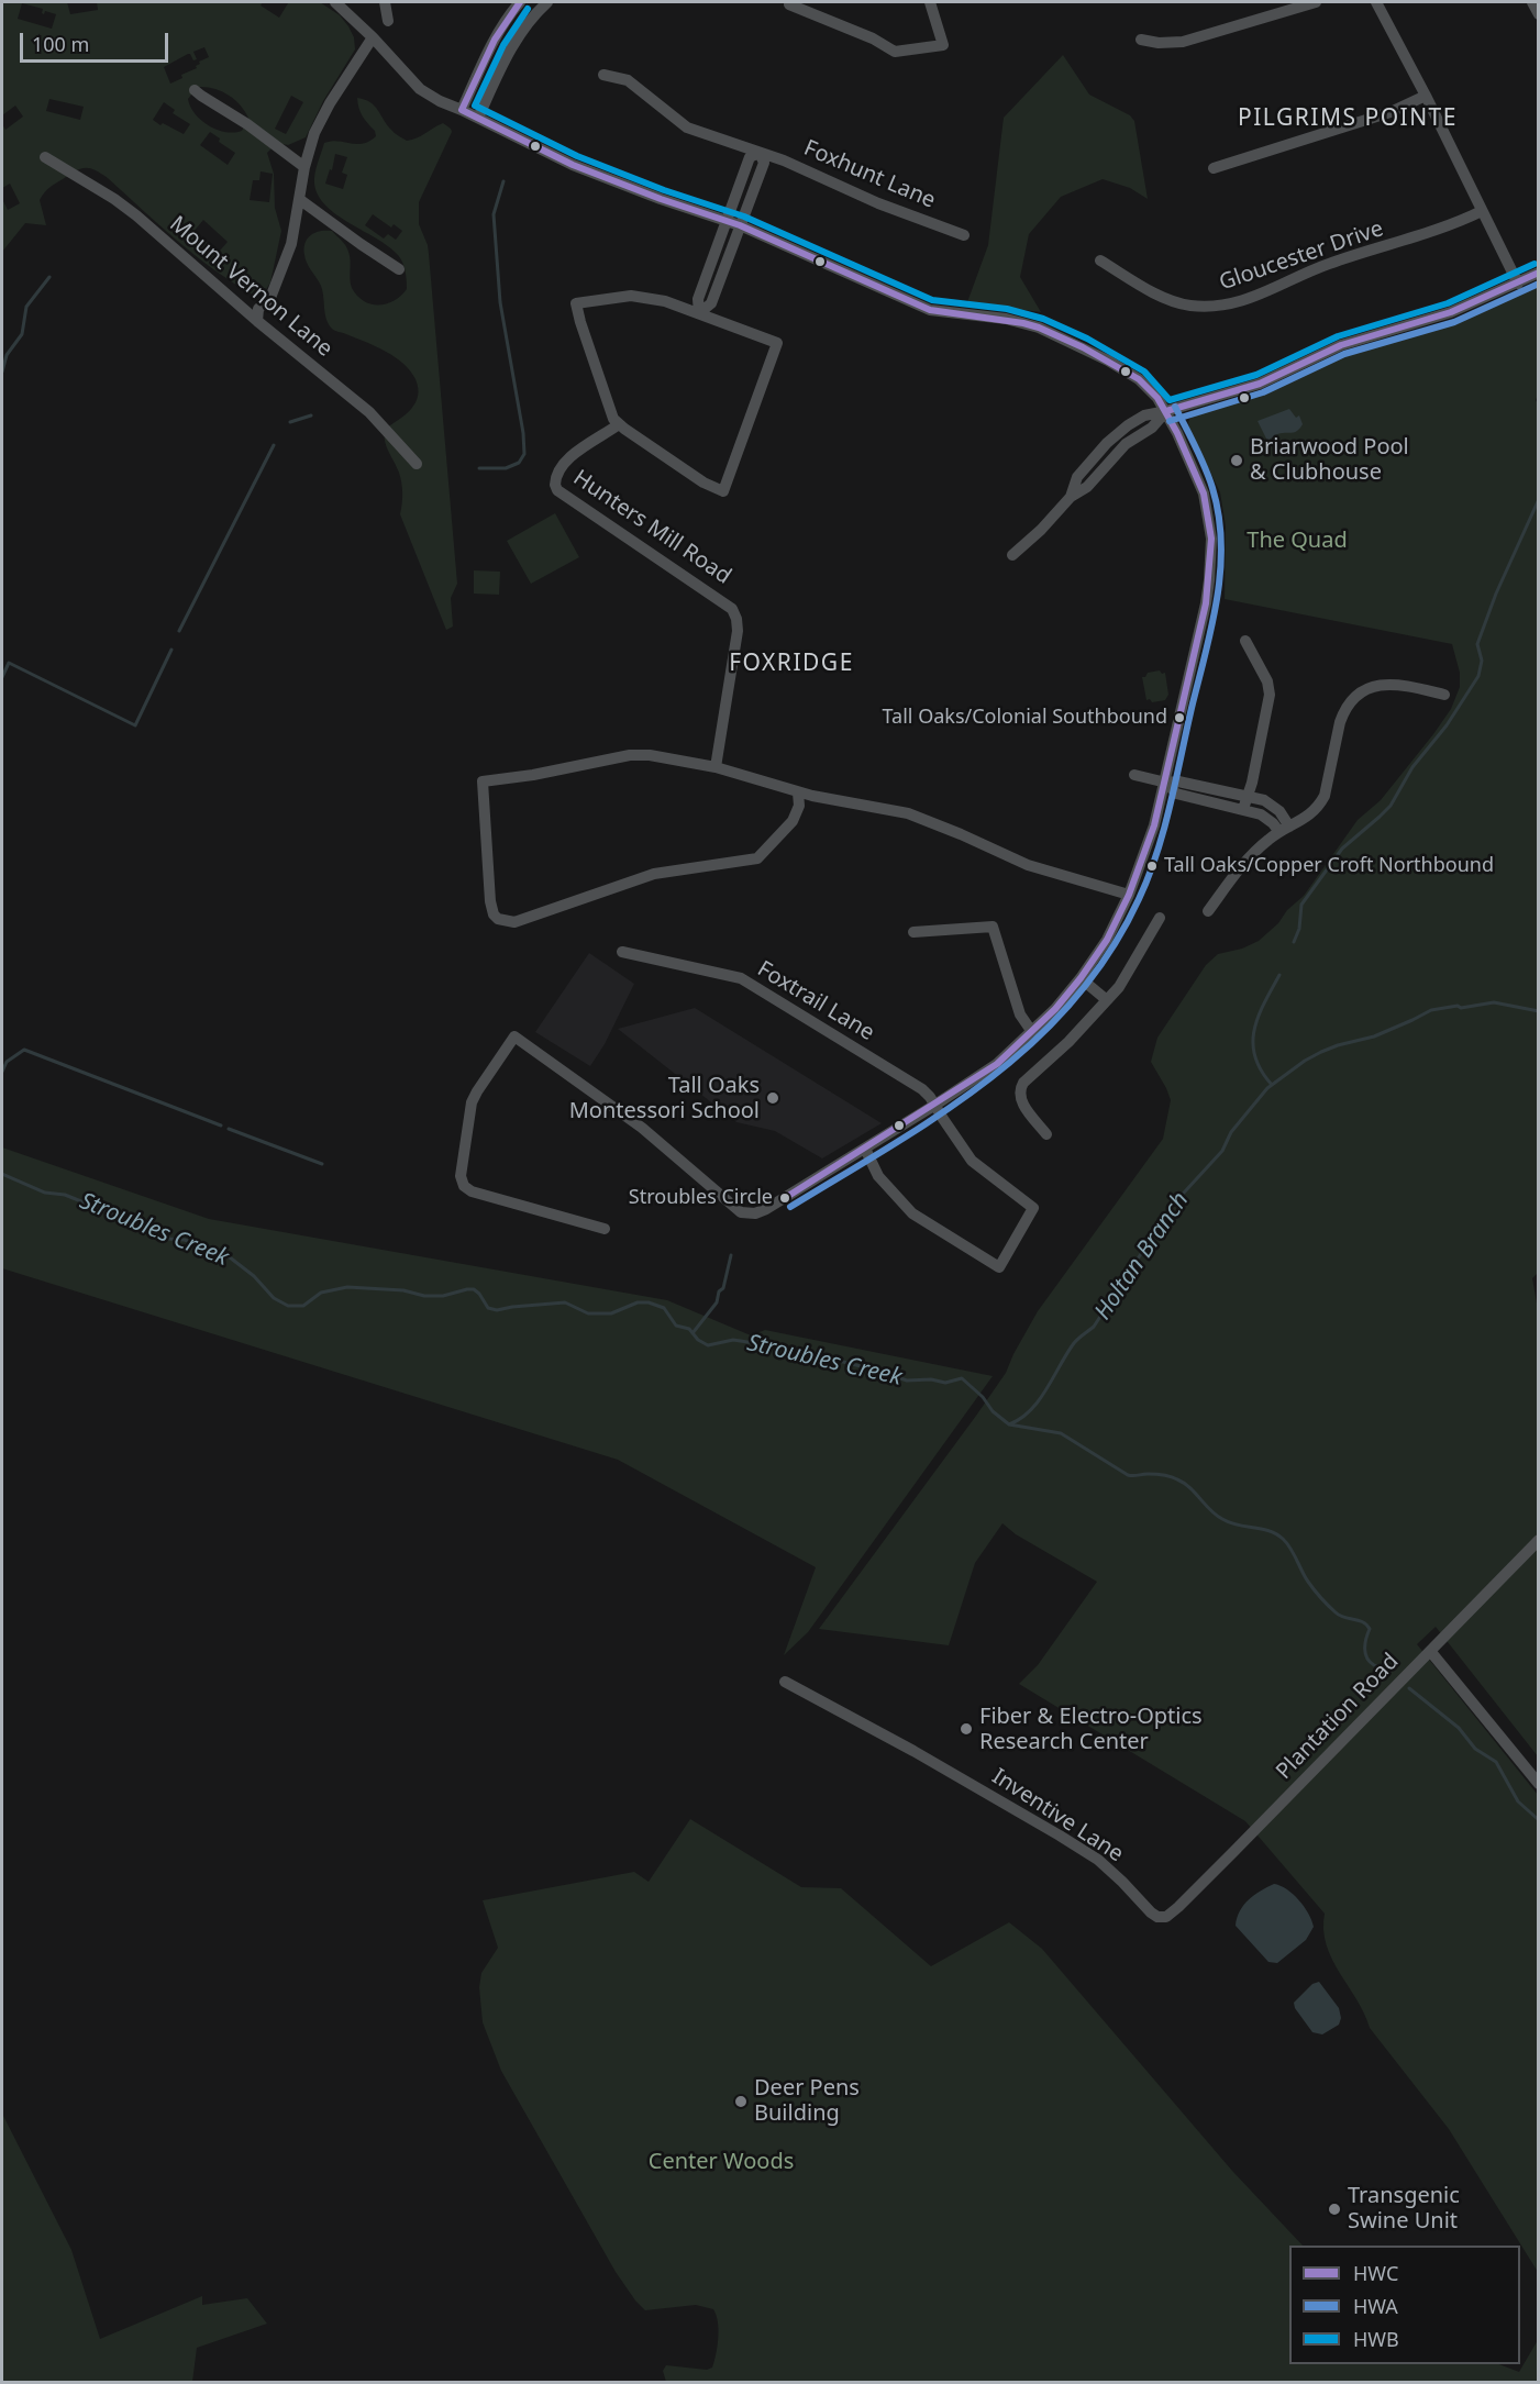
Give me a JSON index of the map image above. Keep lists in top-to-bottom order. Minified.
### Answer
{"streets":{"street":["Foxhunt Lane","Gloucester Drive","Mount Vernon Lane","Hunters Mill Road","Foxtrail Lane","Plantation Road","Inventive Lane"]},"crossings":[["Plantation Road","Inventive Lane"]],"districts":["PILGRIMS POINTE","FOXRIDGE"],"water":["Stroubles Creek","Holtan Branch"],"parks":["The Quad","Center Woods"],"places":["Briarwood Pool & Clubhouse","Tall Oaks/Colonial Southbound","Tall Oaks/Copper Croft Northbound","Tall Oaks Montessori School","Stroubles Circle","Fiber & Electro-Optics Research Center","Deer Pens Building","Transgenic Swine Unit"],"lines":["transit line HWC","transit line HWB","transit line HWA"],"legend":["HWC","HWA","HWB"],"scale_bar":"100 m"}
